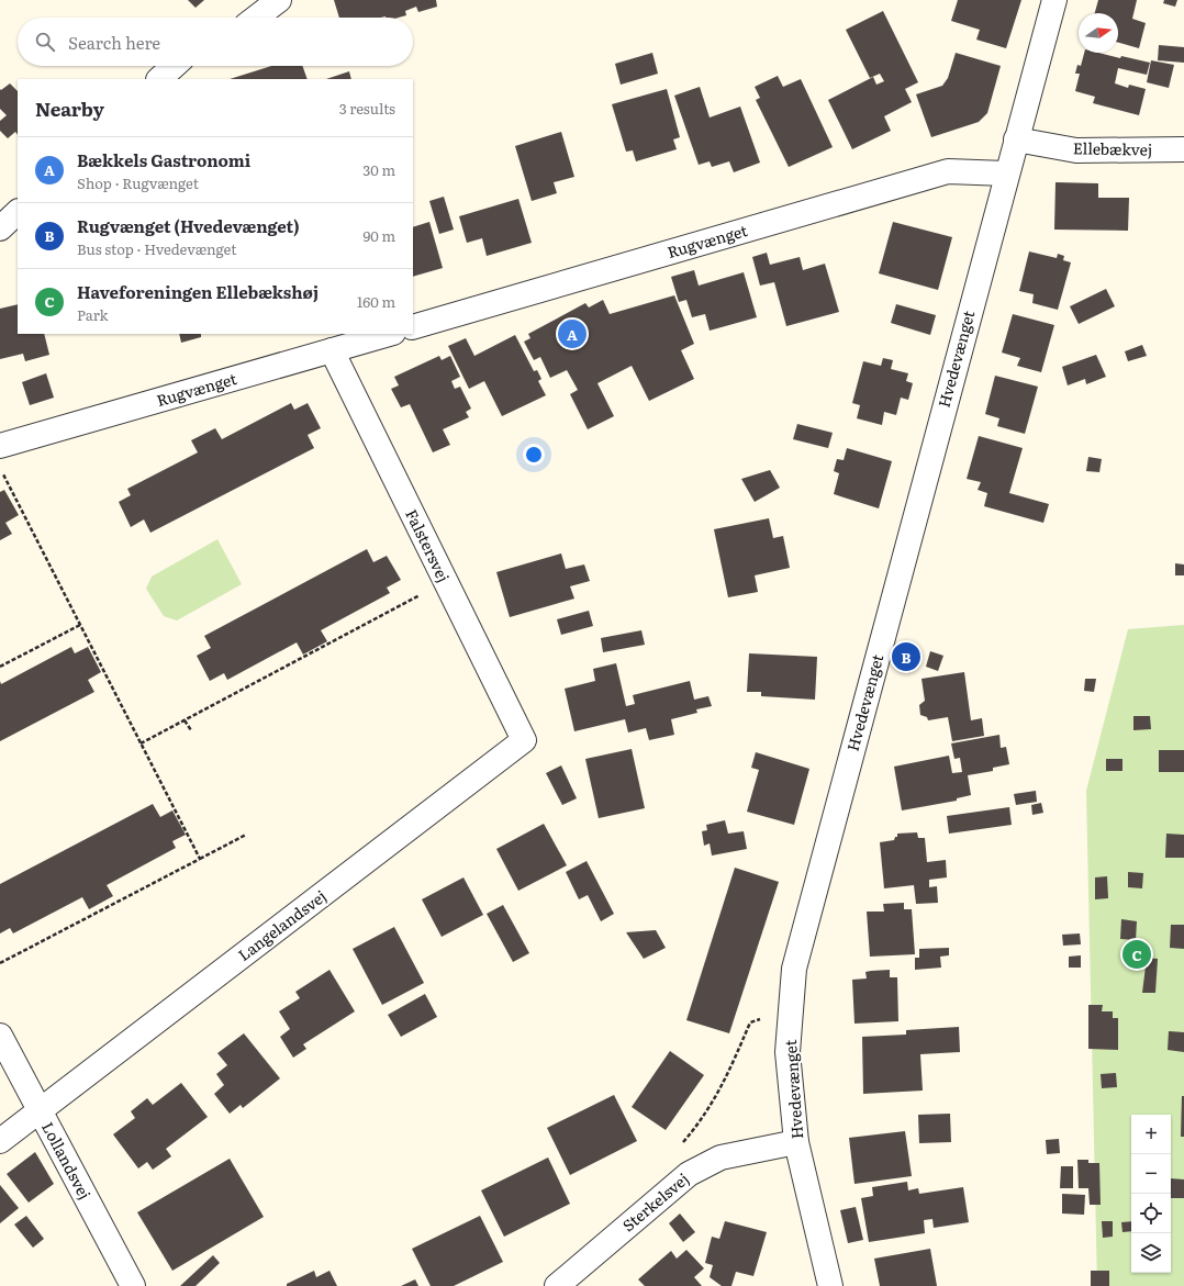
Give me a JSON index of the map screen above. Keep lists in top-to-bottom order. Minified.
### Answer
{"streets":{"street":["Ellebækvej","Rugvænget","Hvedevænget","Falstersvej","Langelandsvej","Lollandsvej","Sterkelsvej"]},"crossings":[["Ellebækvej","Hvedevænget"],["Rugvænget","Hvedevænget"],["Rugvænget","Falstersvej"],["Hvedevænget","Sterkelsvej"],["Falstersvej","Langelandsvej"],["Langelandsvej","Lollandsvej"]],"north":"right","page":{"search":"Search here","heading":["Nearby","3 results"],"list":[{"mark":"A","name":"Bækkels Gastronomi","note":"Shop · Rugvænget","value":"30 m"},{"mark":"B","name":"Rugvænget (Hvedevænget)","note":"Bus stop · Hvedevænget","value":"90 m"},{"mark":"C","name":"Haveforeningen Ellebækshøj","note":"Park","value":"160 m"}],"pins":["A","B","C"],"map_buttons":["+","−"]}}
